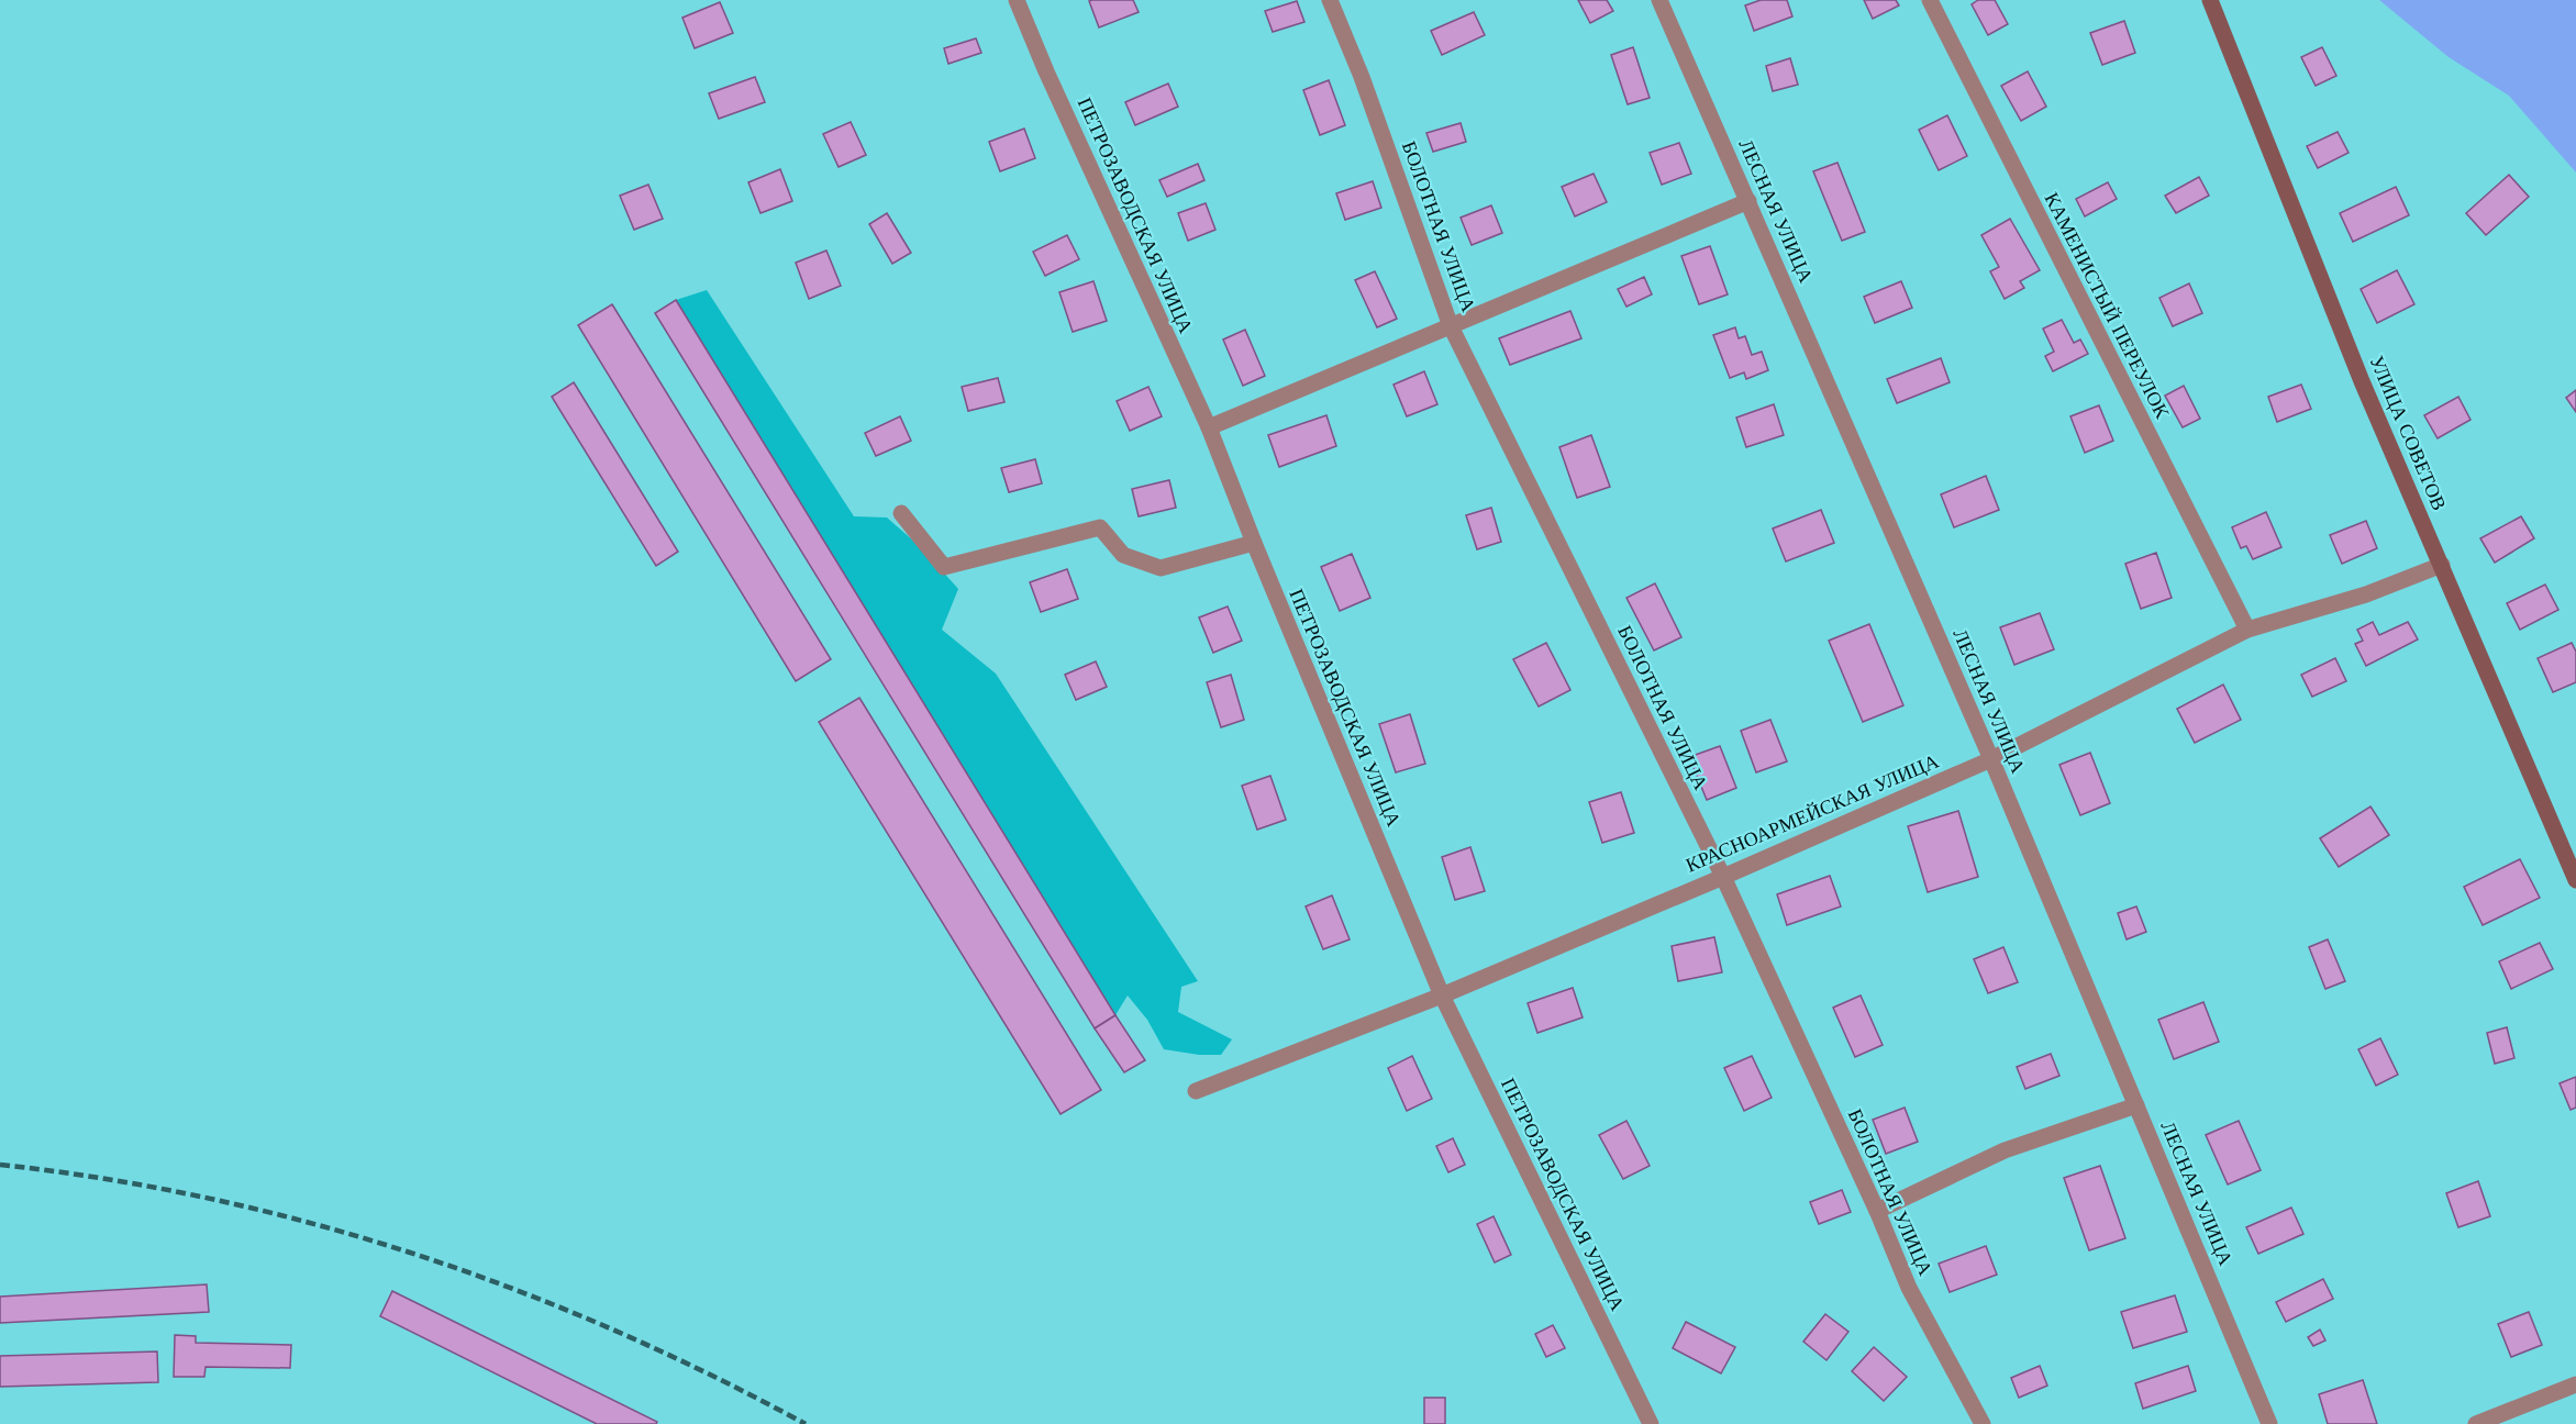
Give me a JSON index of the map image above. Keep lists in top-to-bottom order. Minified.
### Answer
{"streets":{"main road":["УЛИЦА СОВЕТОВ"],"street":["ЛЕСНАЯ УЛИЦА","ПЕТРОЗАВОДСКАЯ УЛИЦА","БОЛОТНАЯ УЛИЦА","КАМЕНИСТЫЙ ПЕРЕУЛОК","КРАСНОАРМЕЙСКАЯ УЛИЦА"]},"crossings":[["ЛЕСНАЯ УЛИЦА","КРАСНОАРМЕЙСКАЯ УЛИЦА"],["ПЕТРОЗАВОДСКАЯ УЛИЦА","КРАСНОАРМЕЙСКАЯ УЛИЦА"],["БОЛОТНАЯ УЛИЦА","КРАСНОАРМЕЙСКАЯ УЛИЦА"],["КАМЕНИСТЫЙ ПЕРЕУЛОК","КРАСНОАРМЕЙСКАЯ УЛИЦА"],["УЛИЦА СОВЕТОВ","КРАСНОАРМЕЙСКАЯ УЛИЦА"]]}
